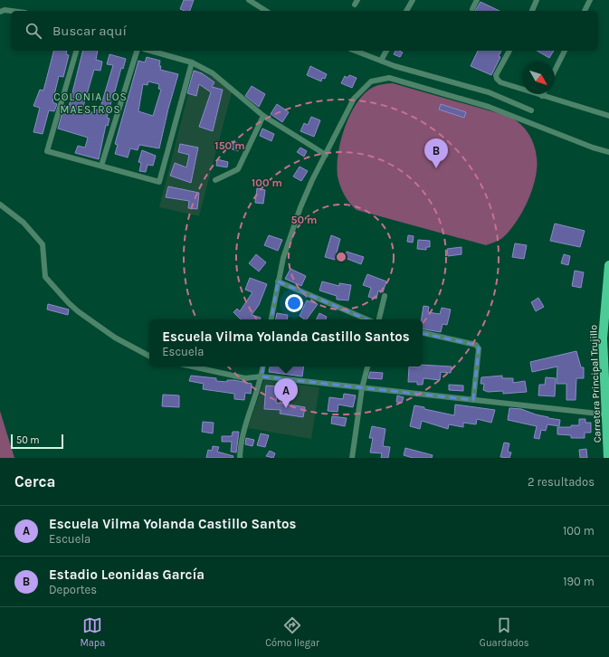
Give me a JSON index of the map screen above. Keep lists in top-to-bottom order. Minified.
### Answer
{"streets":{"main road":["Carretera Principal Trujillo"]},"districts":["COLONIA LOS MAESTROS"],"scale_bar":"50 m","north":"bottom right","page":{"search":"Buscar aquí","pins":["B","A"],"popup":["Escuela Vilma Yolanda Castillo Santos","Escuela"],"scale":"50 m","heading":["Cerca","2 resultados"],"list":[{"mark":"A","name":"Escuela Vilma Yolanda Castillo Santos","note":"Escuela","value":"100 m"},{"mark":"B","name":"Estadio Leonidas García","note":"Deportes","value":"190 m"}],"nav":["Mapa","Cómo llegar","Guardados"]},"rings":["150 m","100 m","50 m"]}
